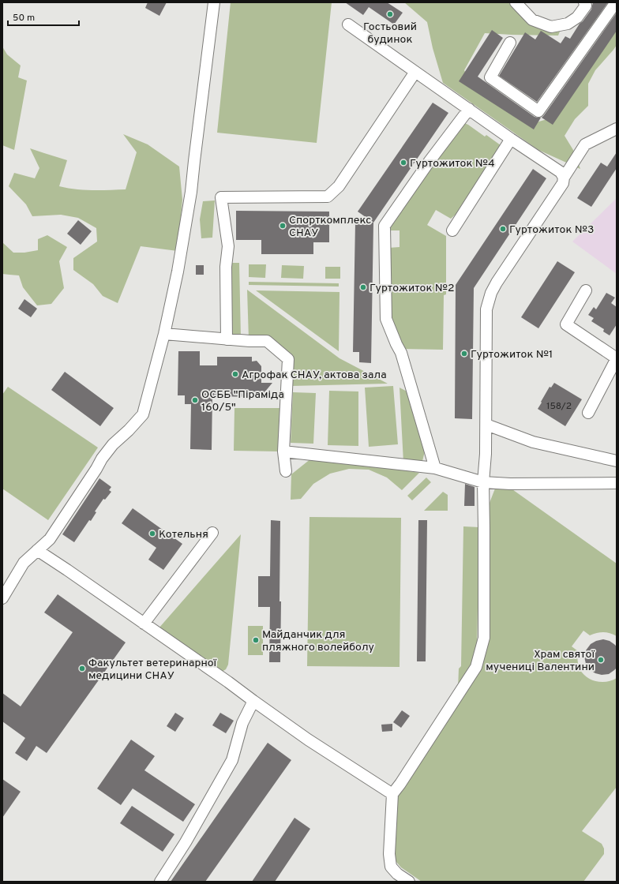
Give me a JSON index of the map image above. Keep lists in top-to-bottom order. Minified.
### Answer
{"places":["Гостьовий будинок","Гуртожиток №4","Спорткомплекс СНАУ","Гуртожиток №3","Гуртожиток №2","Гуртожиток №1","Агрофак СНАУ, актова зала","ОСББ \"Піраміда 160/5\"","Котельня","Майданчик для пляжного волейболу","Храм святої мучениці Валентини","Факультет ветеринарної медицини СНАУ"],"house_numbers":["158/2"],"scale_bar":"50 m"}
